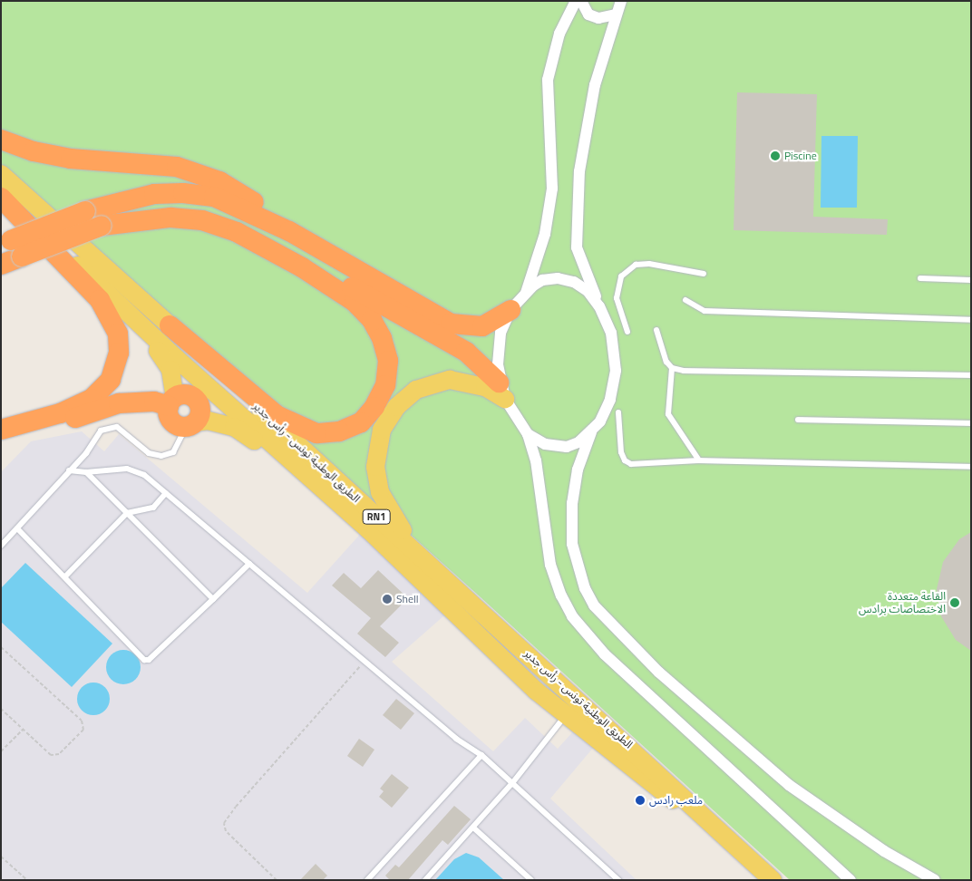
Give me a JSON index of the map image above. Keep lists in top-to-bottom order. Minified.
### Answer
{"streets":{"main road":["الطريق الوطنية تونس - رأس جدير","RN1"]},"places":["Piscine","Shell","القاعة متعددة الاختصاصات برادس","ملعب رادس"]}
